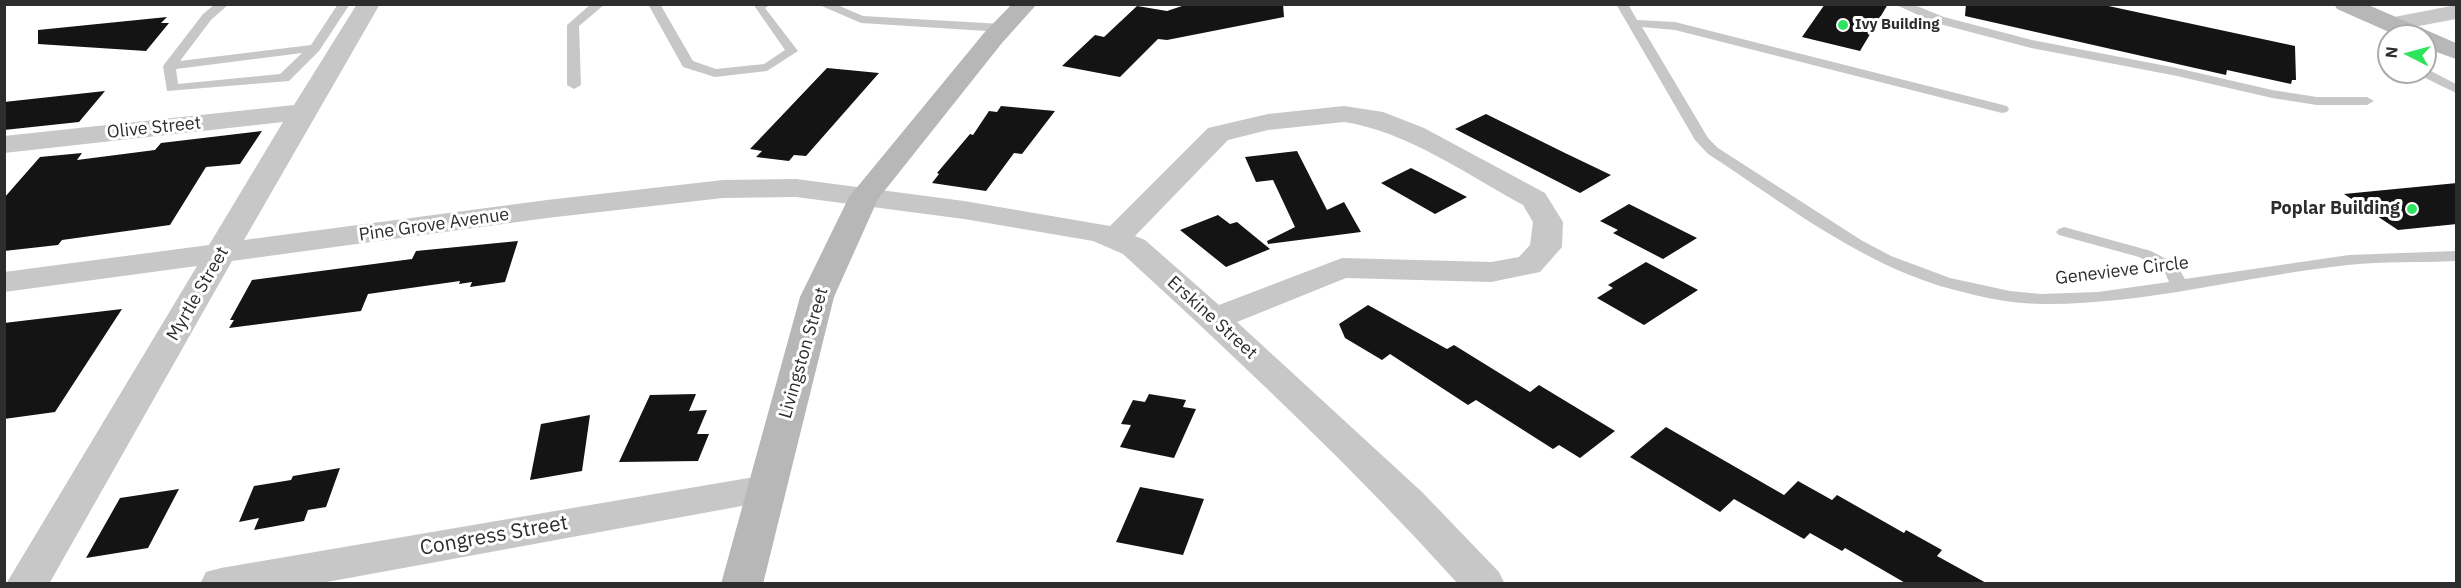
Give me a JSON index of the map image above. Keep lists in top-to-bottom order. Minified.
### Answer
{"streets":{"street":["Olive Street","Pine Grove Avenue","Myrtle Street","Erskine Street","Livingston Street","Congress Street"],"lane":["Genevieve Circle"]},"crossings":[["Olive Street","Myrtle Street"],["Pine Grove Avenue","Myrtle Street"],["Pine Grove Avenue","Erskine Street"],["Pine Grove Avenue","Livingston Street"],["Erskine Street","Livingston Street"],["Livingston Street","Congress Street"]],"places":["Ivy Building","Poplar Building"],"north":"left"}
